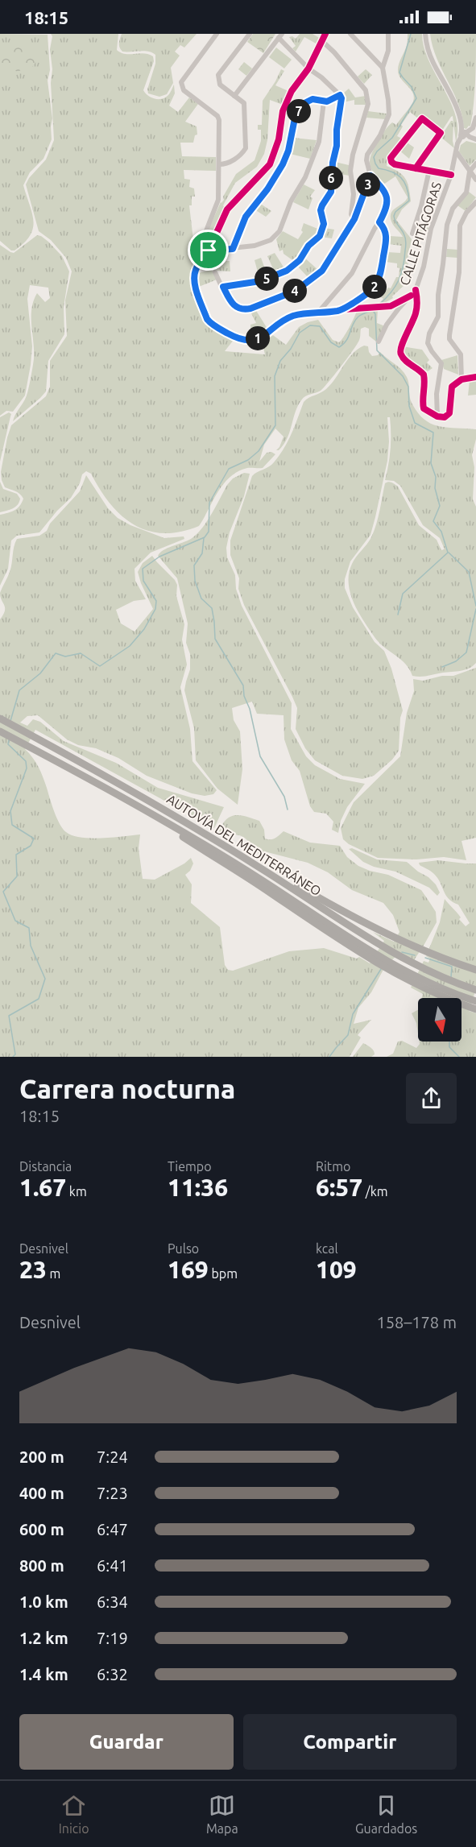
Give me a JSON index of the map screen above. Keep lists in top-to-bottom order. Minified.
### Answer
{"streets":{"highway":["AUTOVÍA DEL MEDITERRÁNEO"],"street":["CALLE PITÁGORAS"]},"north":"bottom","page":{"status":"18:15","pins":["7","6","3","5","2","4","1"],"heading":["Carrera nocturna","18:15"],"stats":[["Distancia","1.67 km"],["Tiempo","11:36"],["Ritmo","6:57 /km"],["Desnivel","23 m"],["Pulso","169 bpm"],["kcal","109"]],"chart":["Desnivel","158–178 m"],"list":[{"name":"200 m","note":"7:24"},{"name":"400 m","note":"7:23"},{"name":"600 m","note":"6:47"},{"name":"800 m","note":"6:41"},{"name":"1.0 km","note":"6:34"},{"name":"1.2 km","note":"7:19"},{"name":"1.4 km","note":"6:32"}],"buttons":["Guardar","Compartir"],"tabs":["Inicio","Mapa","Guardados"]}}
